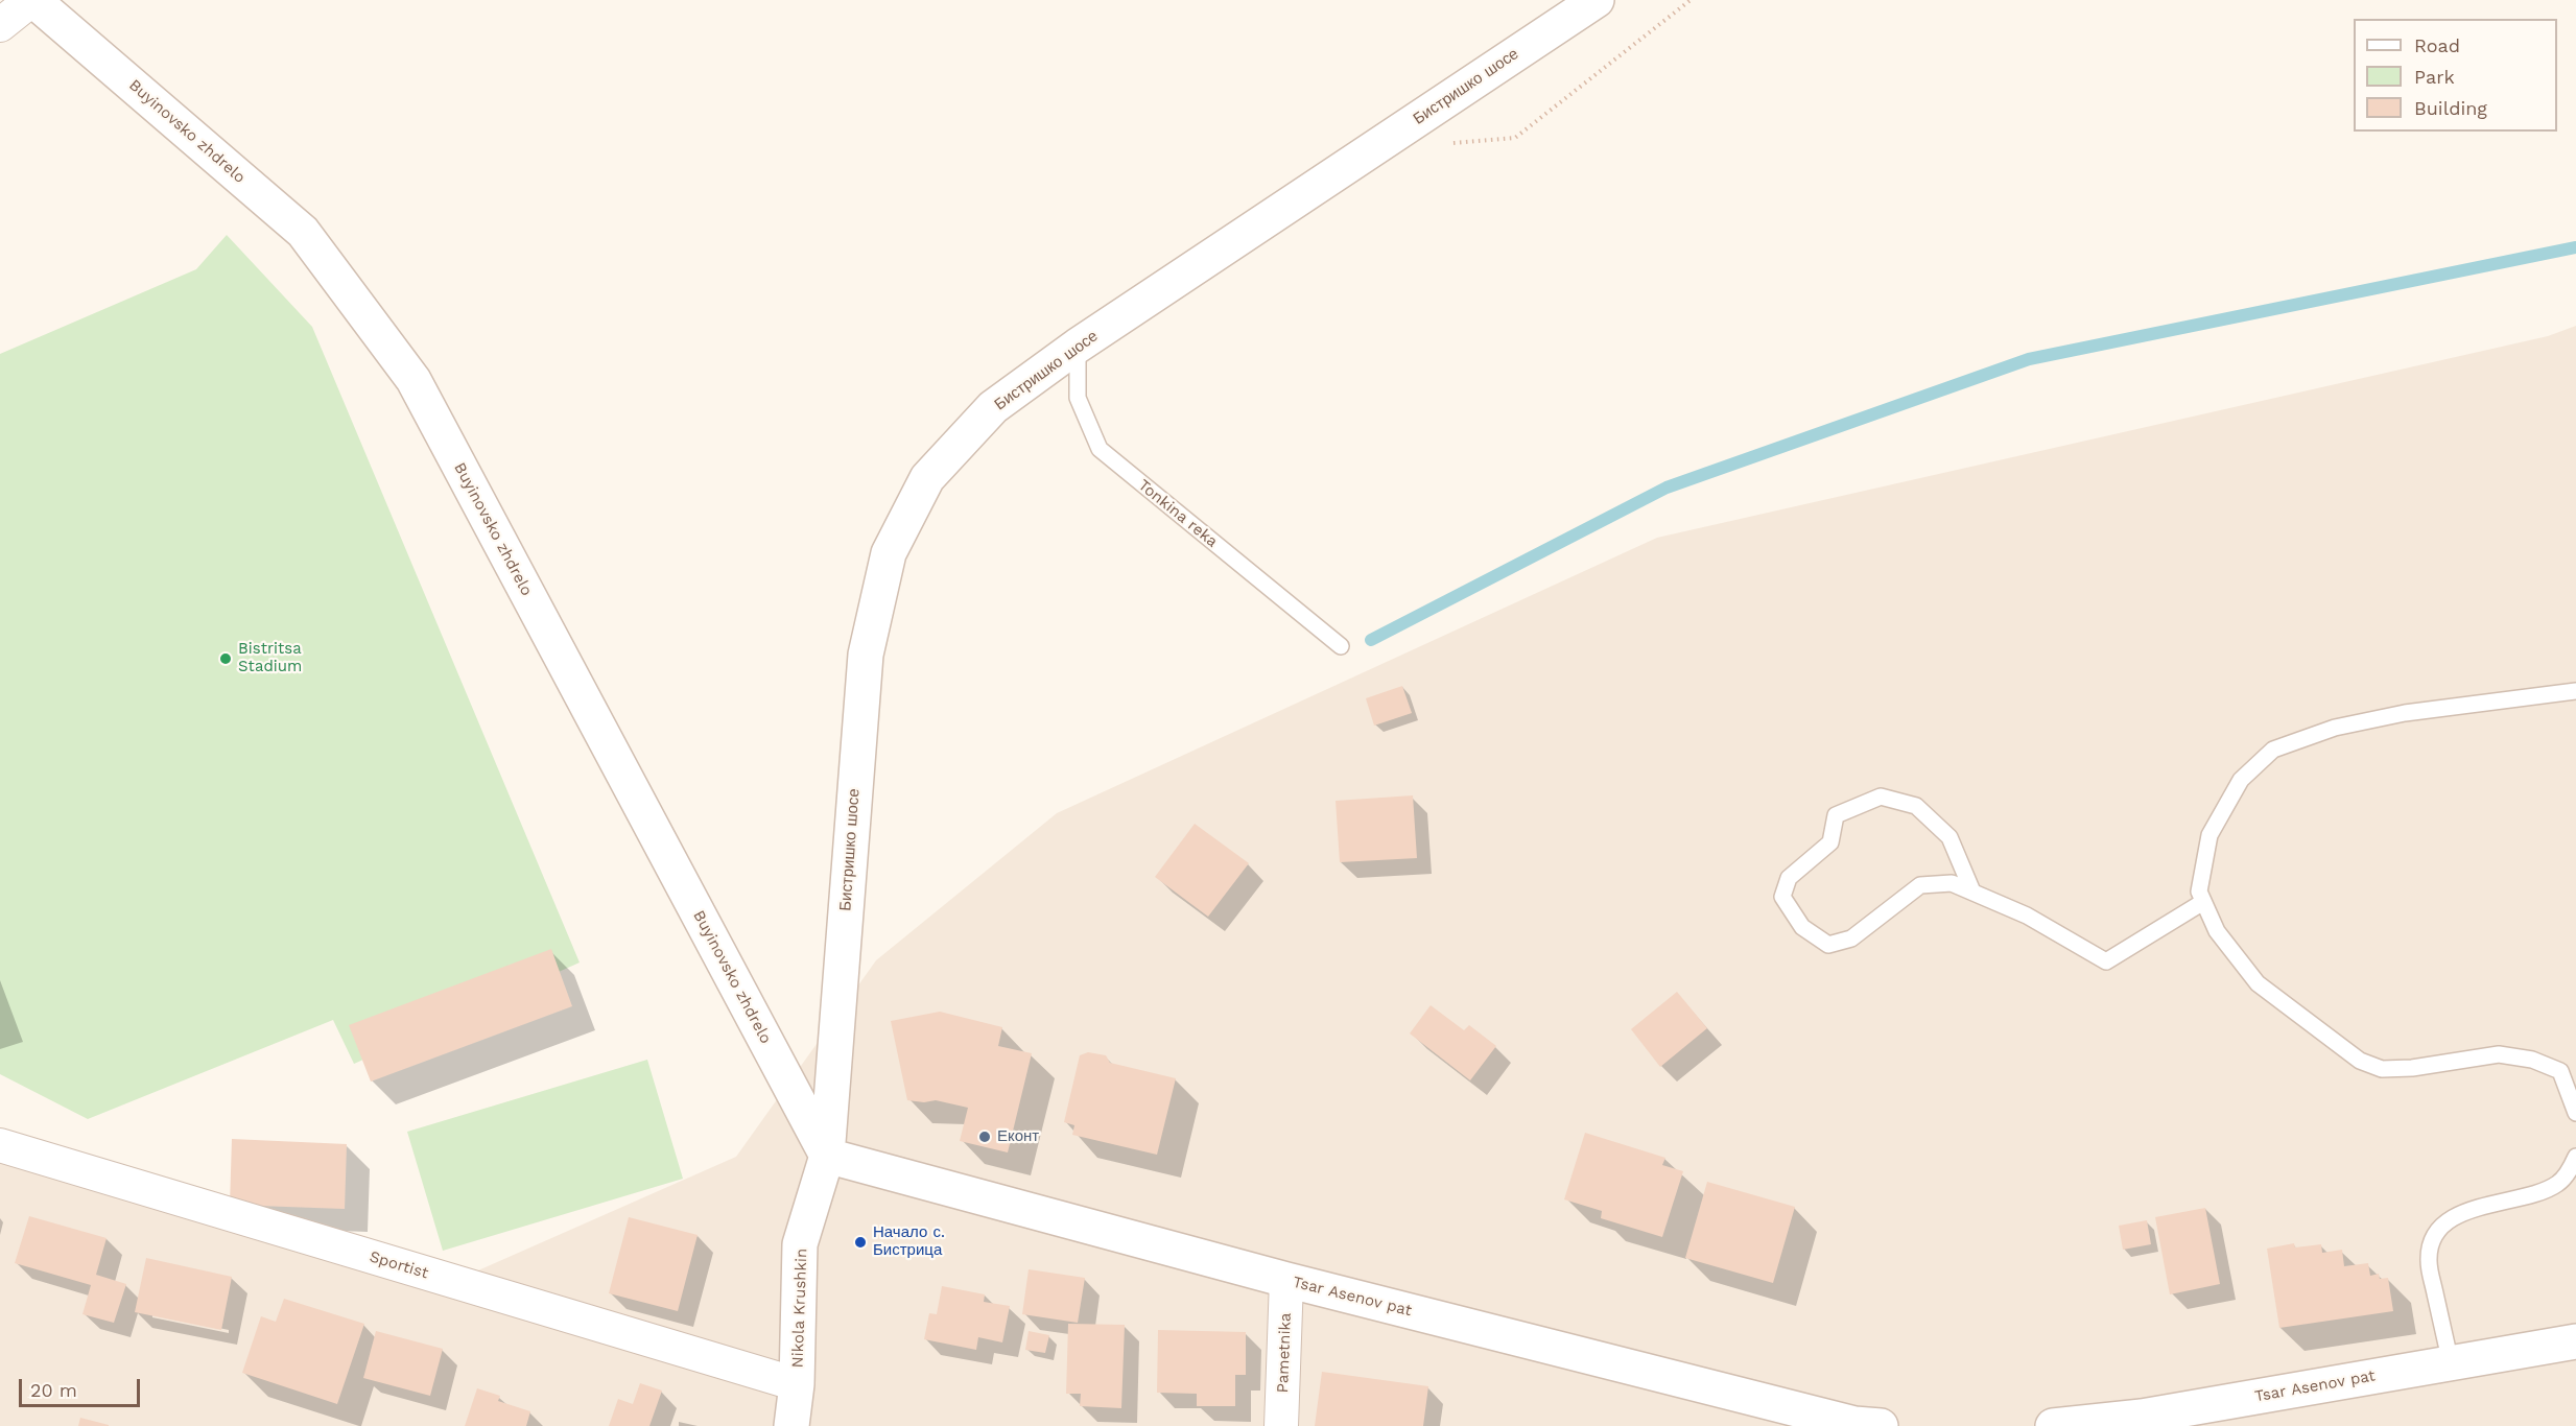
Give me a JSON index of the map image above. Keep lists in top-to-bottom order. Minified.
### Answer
{"streets":{"street":["Бистришко шосе","Buyinovsko zhdrelo","Sportist","Tsar Asenov pat","Nikola Krushkin","Pametnika"],"lane":["Tonkina reka"]},"crossings":[["Бистришко шосе","Buyinovsko zhdrelo"],["Бистришко шосе","Tonkina reka"],["Бистришко шосе","Tsar Asenov pat"],["Бистришко шосе","Nikola Krushkin"],["Buyinovsko zhdrelo","Tsar Asenov pat"],["Buyinovsko zhdrelo","Nikola Krushkin"],["Sportist","Nikola Krushkin"],["Tsar Asenov pat","Nikola Krushkin"],["Tsar Asenov pat","Pametnika"]],"places":["Bistritsa Stadium","Еконт","Начало с. Бистрица"],"legend":["Road","Park","Building"],"scale_bar":"20 m"}
